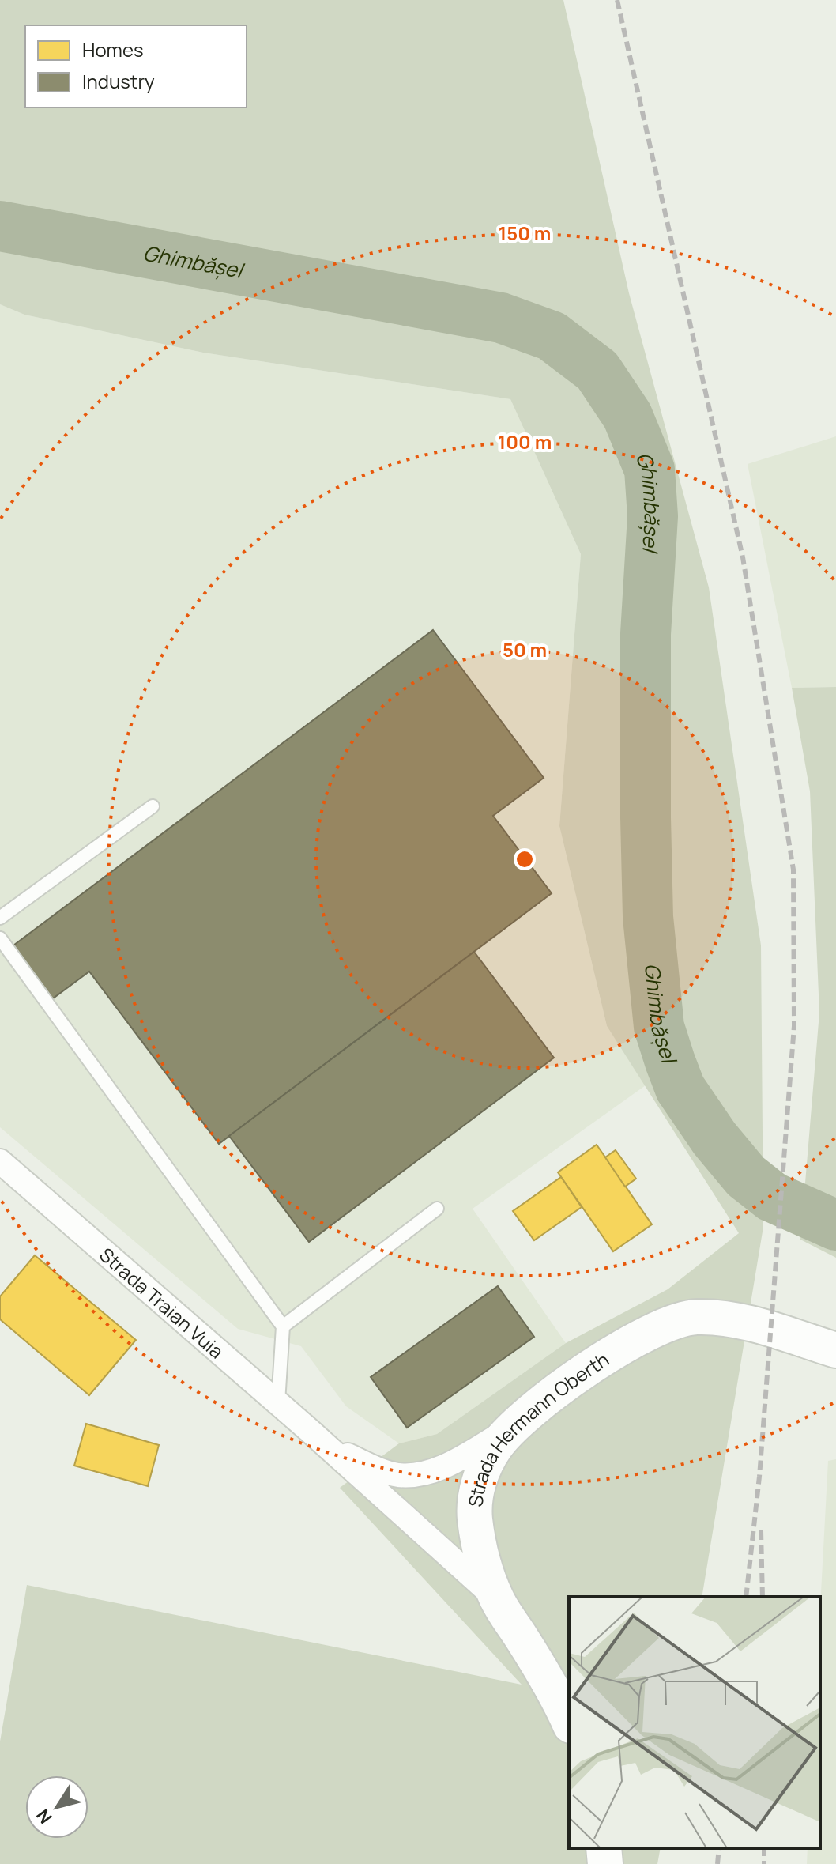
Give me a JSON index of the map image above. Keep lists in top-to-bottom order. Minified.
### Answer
{"streets":{"main road":["Strada Hermann Oberth"],"street":["Strada Traian Vuia"]},"crossings":[["Strada Traian Vuia","Strada Hermann Oberth"]],"water":["Ghimbășel"],"legend":["Homes","Industry"],"north":"bottom left","rings":["150 m","100 m","50 m"]}
